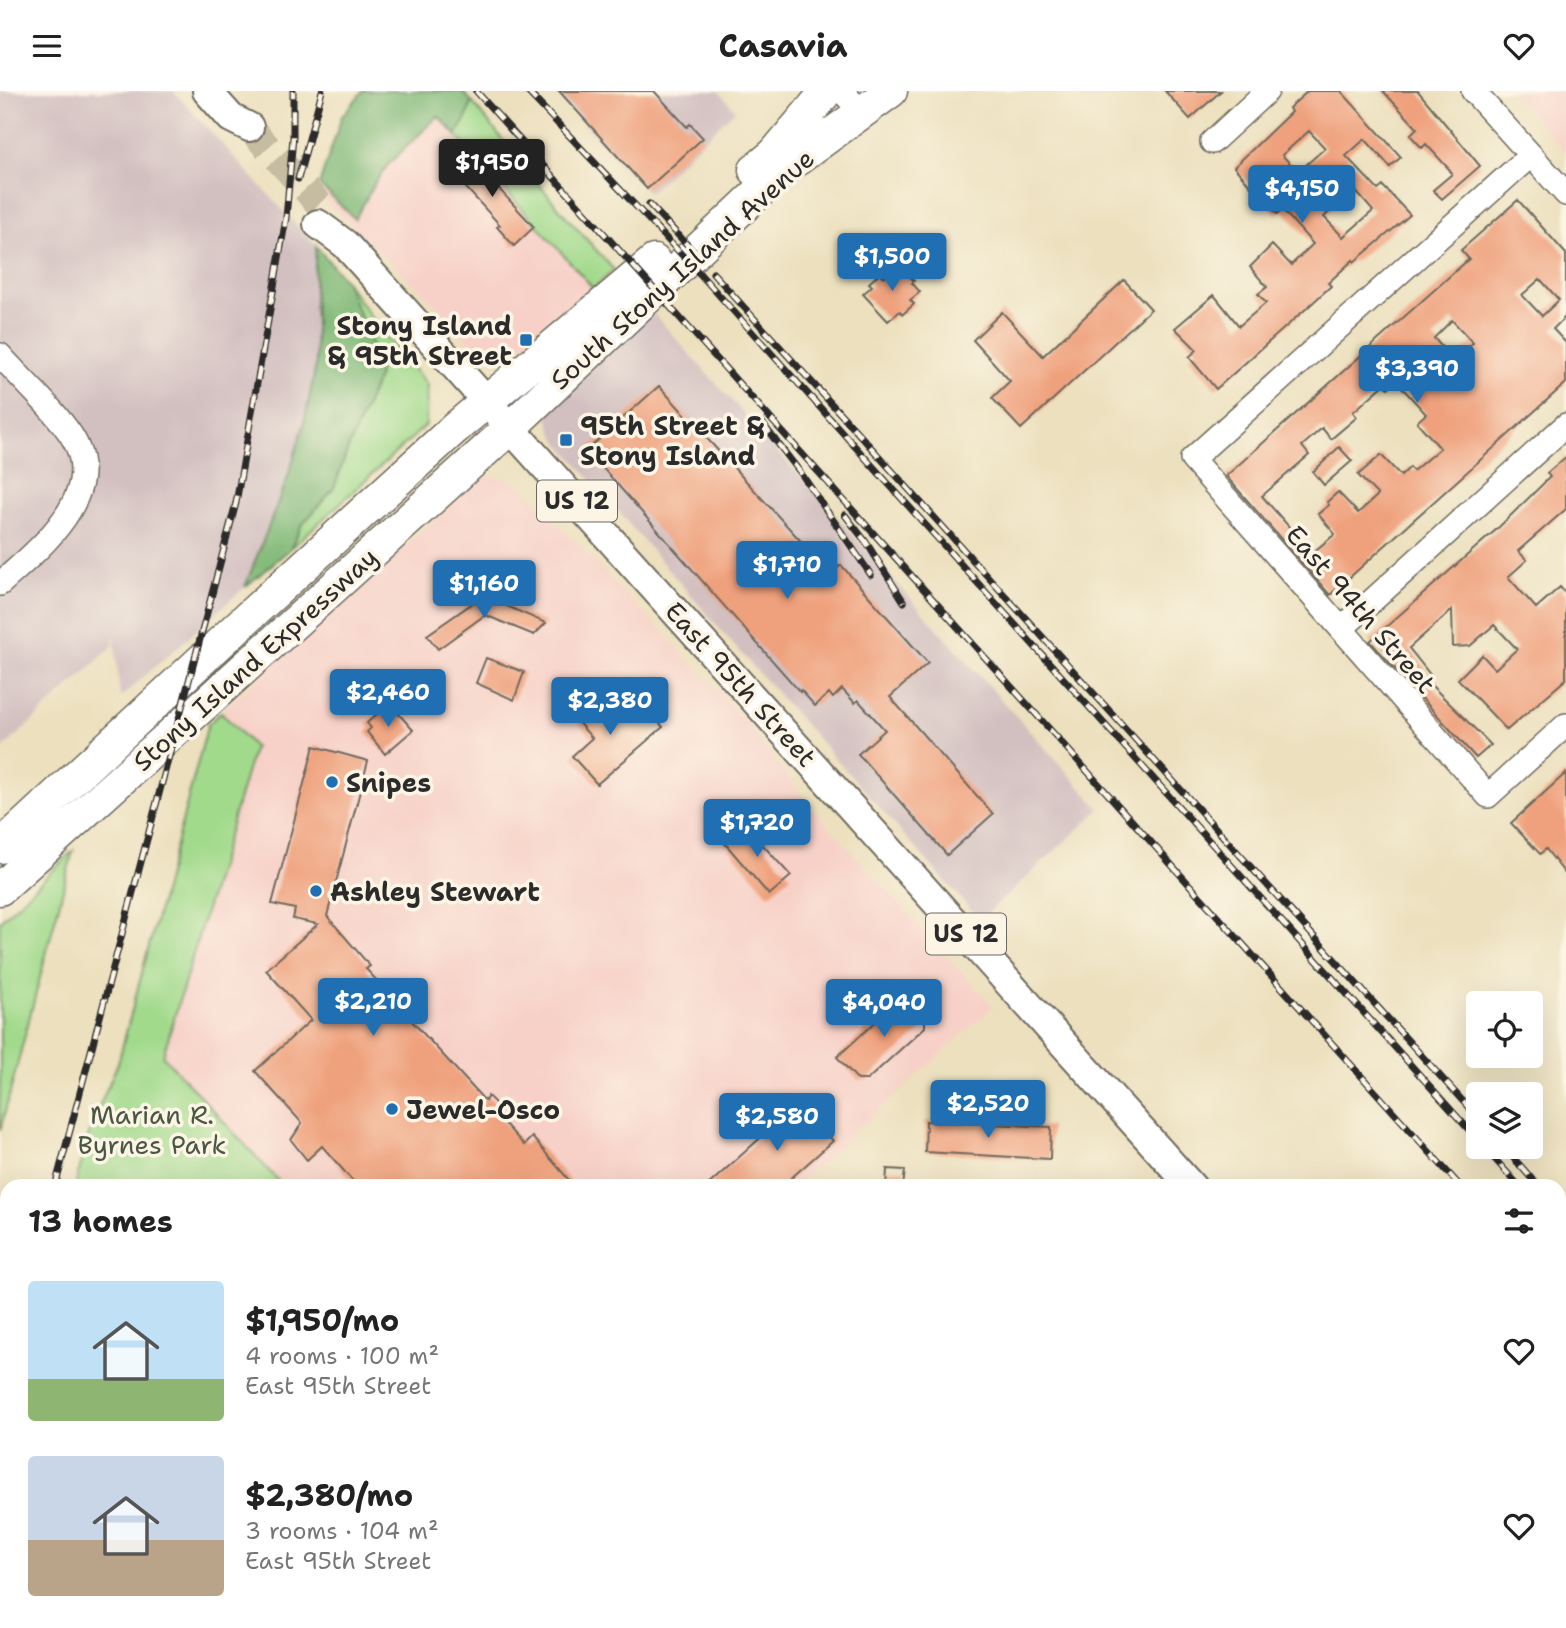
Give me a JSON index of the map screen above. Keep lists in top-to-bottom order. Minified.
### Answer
{"streets":{"highway":["South Stony Island Avenue","Stony Island Expressway"],"main road":["US 12","East 95th Street"],"street":["East 94th Street"]},"crossings":[["South Stony Island Avenue","Stony Island Expressway"],["South Stony Island Avenue","East 95th Street"],["Stony Island Expressway","East 95th Street"]],"parks":["Marian R. Byrnes Park"],"places":{"transit":["Stony Island & 95th Street","95th Street & Stony Island"],"other":["Snipes","Ashley Stewart","Jewel-Osco"]},"page":{"header":"Casavia","price":["$1,950","$4,150","$1,500","$3,390","$1,710","$1,160","$2,460","$2,380","$1,720","$2,210","$4,040","$2,520","$2,580"],"heading":"13 homes","list":[{"name":"$1,950/mo","note":"4 rooms · 100 m² · East 95th Street"},{"name":"$2,380/mo","note":"3 rooms · 104 m² · East 95th Street"}]}}
